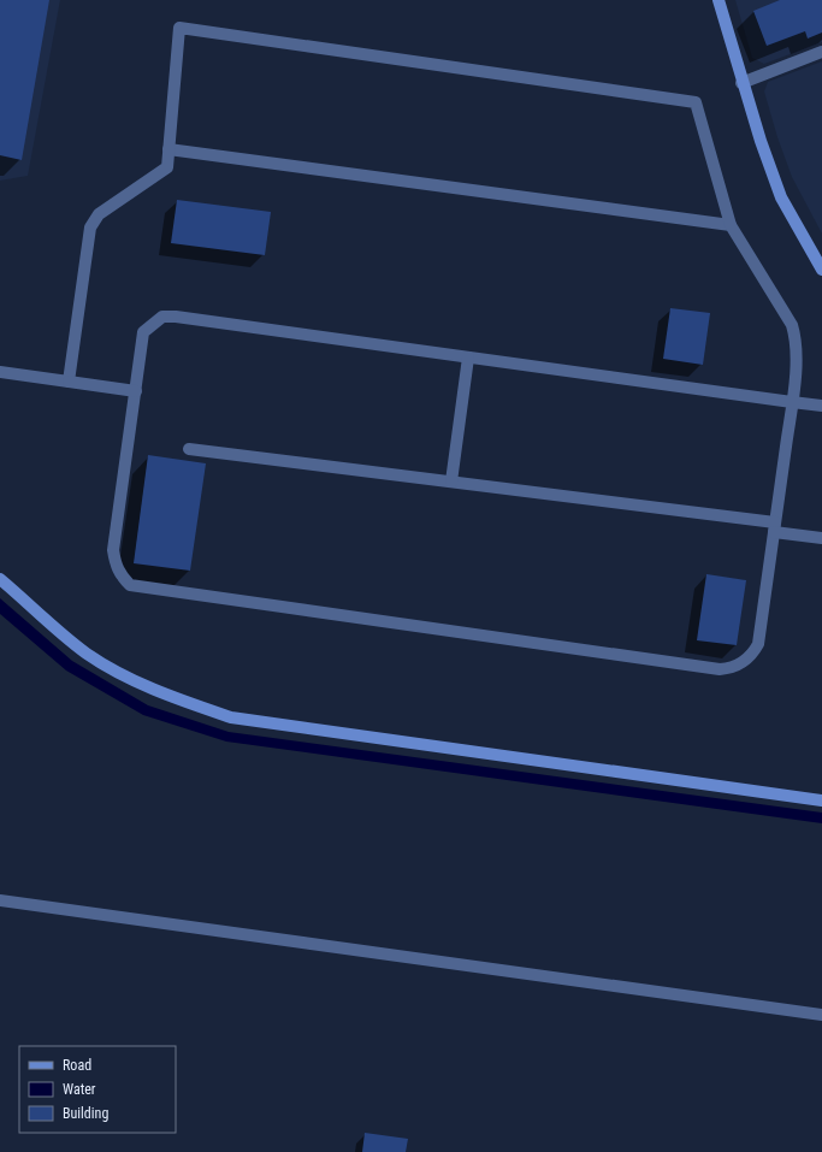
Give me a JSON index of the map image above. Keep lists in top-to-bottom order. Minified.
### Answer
{"legend":["Road","Water","Building"]}
